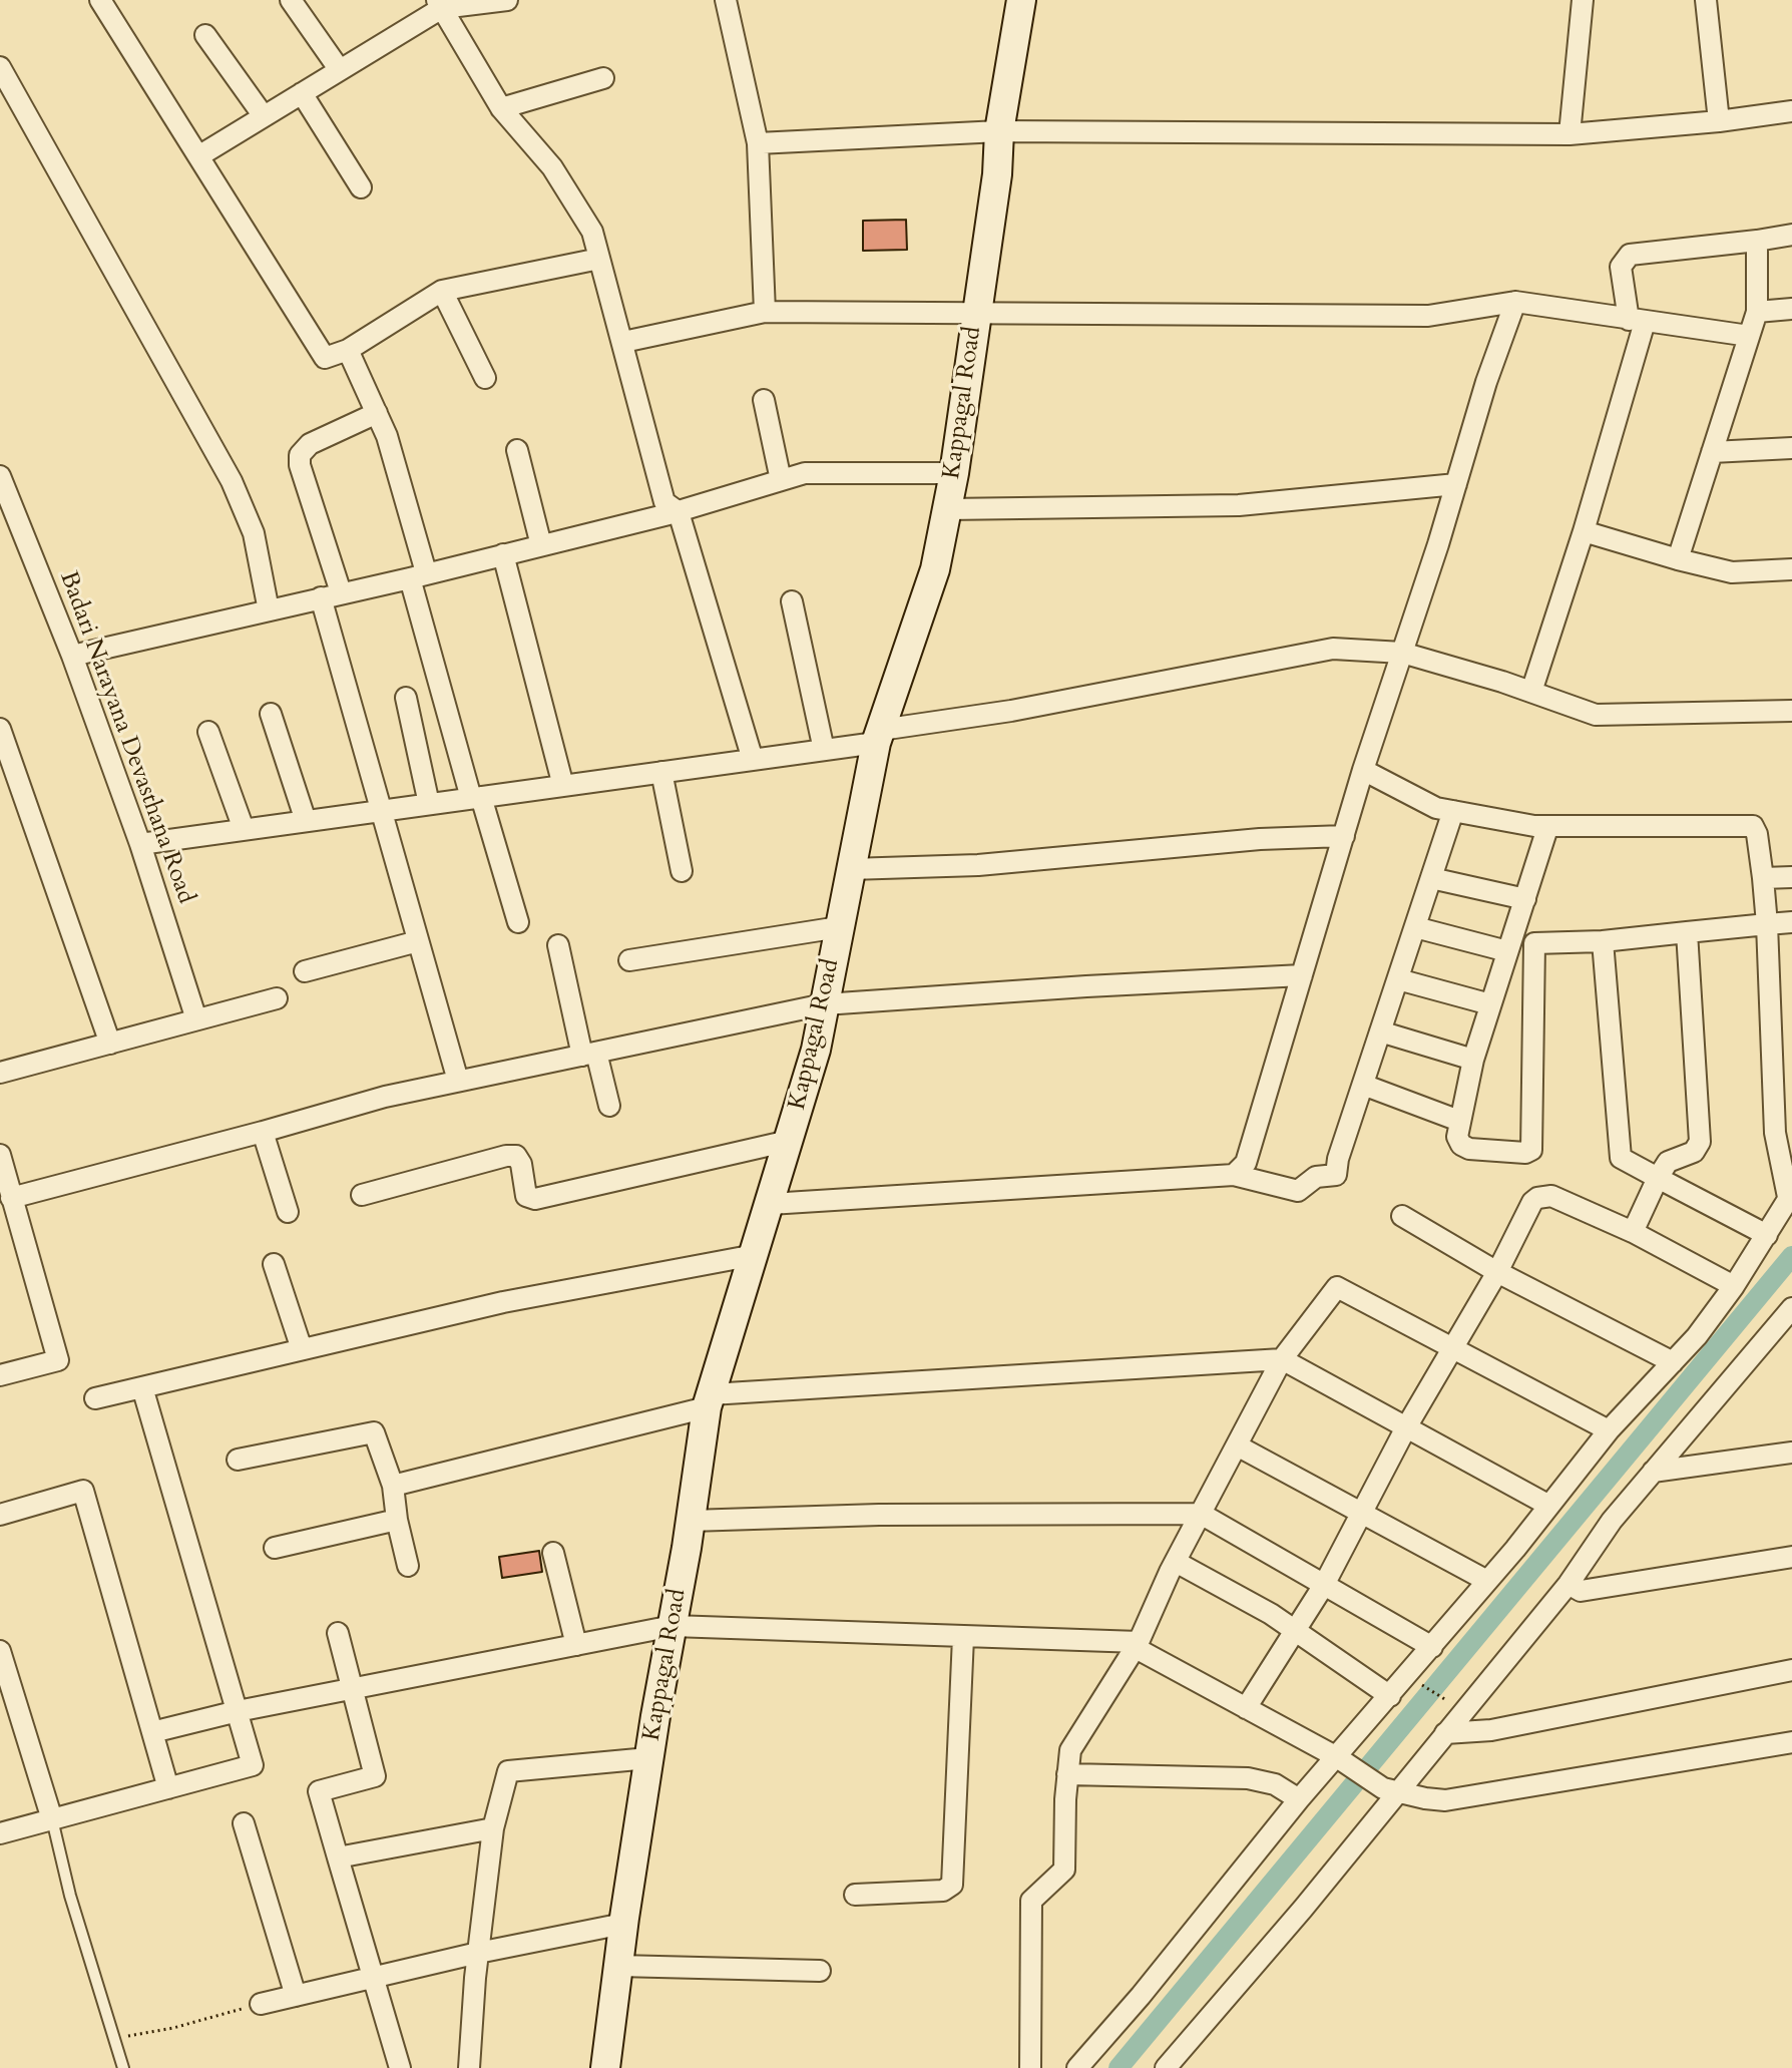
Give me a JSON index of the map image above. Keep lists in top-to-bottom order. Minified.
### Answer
{"streets":{"main road":["Kappagal Road"],"street":["Badari Narayana Devasthana Road"]}}
